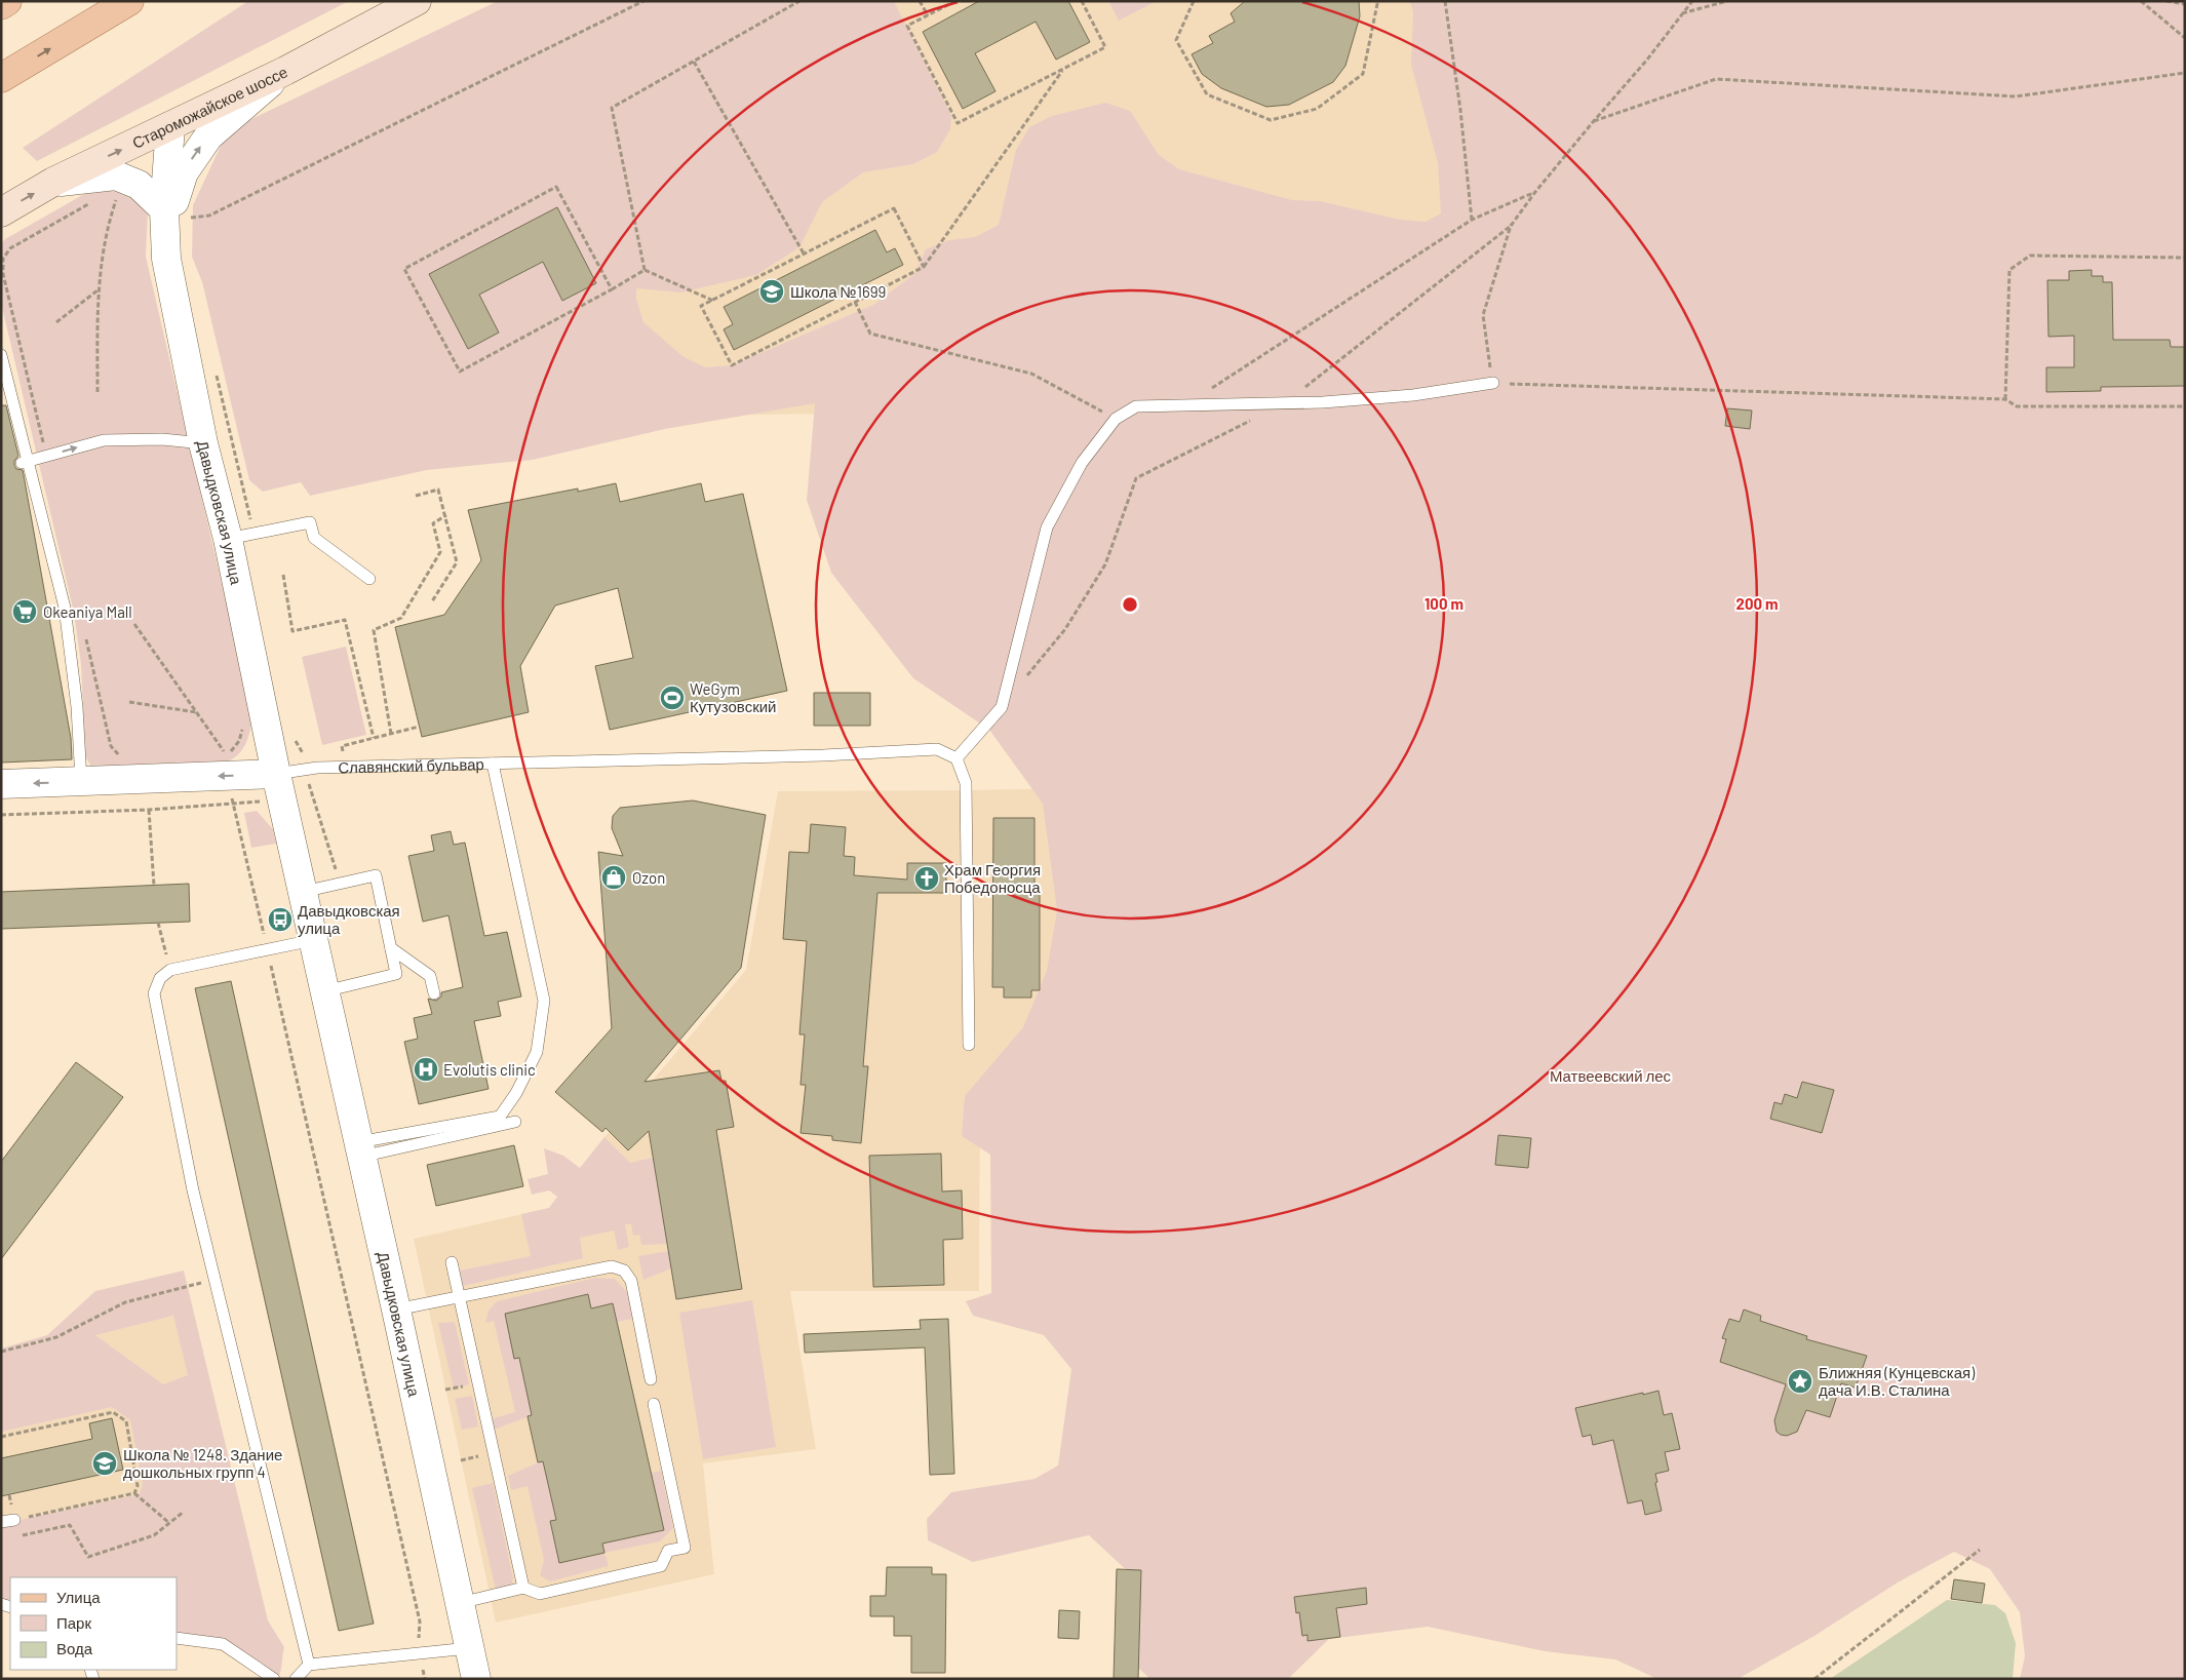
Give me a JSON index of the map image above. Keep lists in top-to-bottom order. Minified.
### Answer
{"streets":{"main road":["Староможайское шоссе"],"street":["Давыдковская улица","Славянский бульвар"]},"crossings":[["Староможайское шоссе","Давыдковская улица"],["Давыдковская улица","Славянский бульвар"]],"parks":["Матвеевский лес"],"places":{"school or university":["Школа №1699","Школа № 1248. Здание дошкольных групп 4"],"supermarket":["Okeaniya Mall"],"sports":["WeGym Кутузовский"],"shop":["Ozon"],"church":["Храм Георгия Победоносца"],"bus stop":["Давыдковская улица"],"hospital":["Evolutis clinic"],"place":["Ближняя (Кунцевская) дача И.В. Сталина"]},"legend":["Улица","Парк","Вода"],"rings":["100 m","200 m"]}
